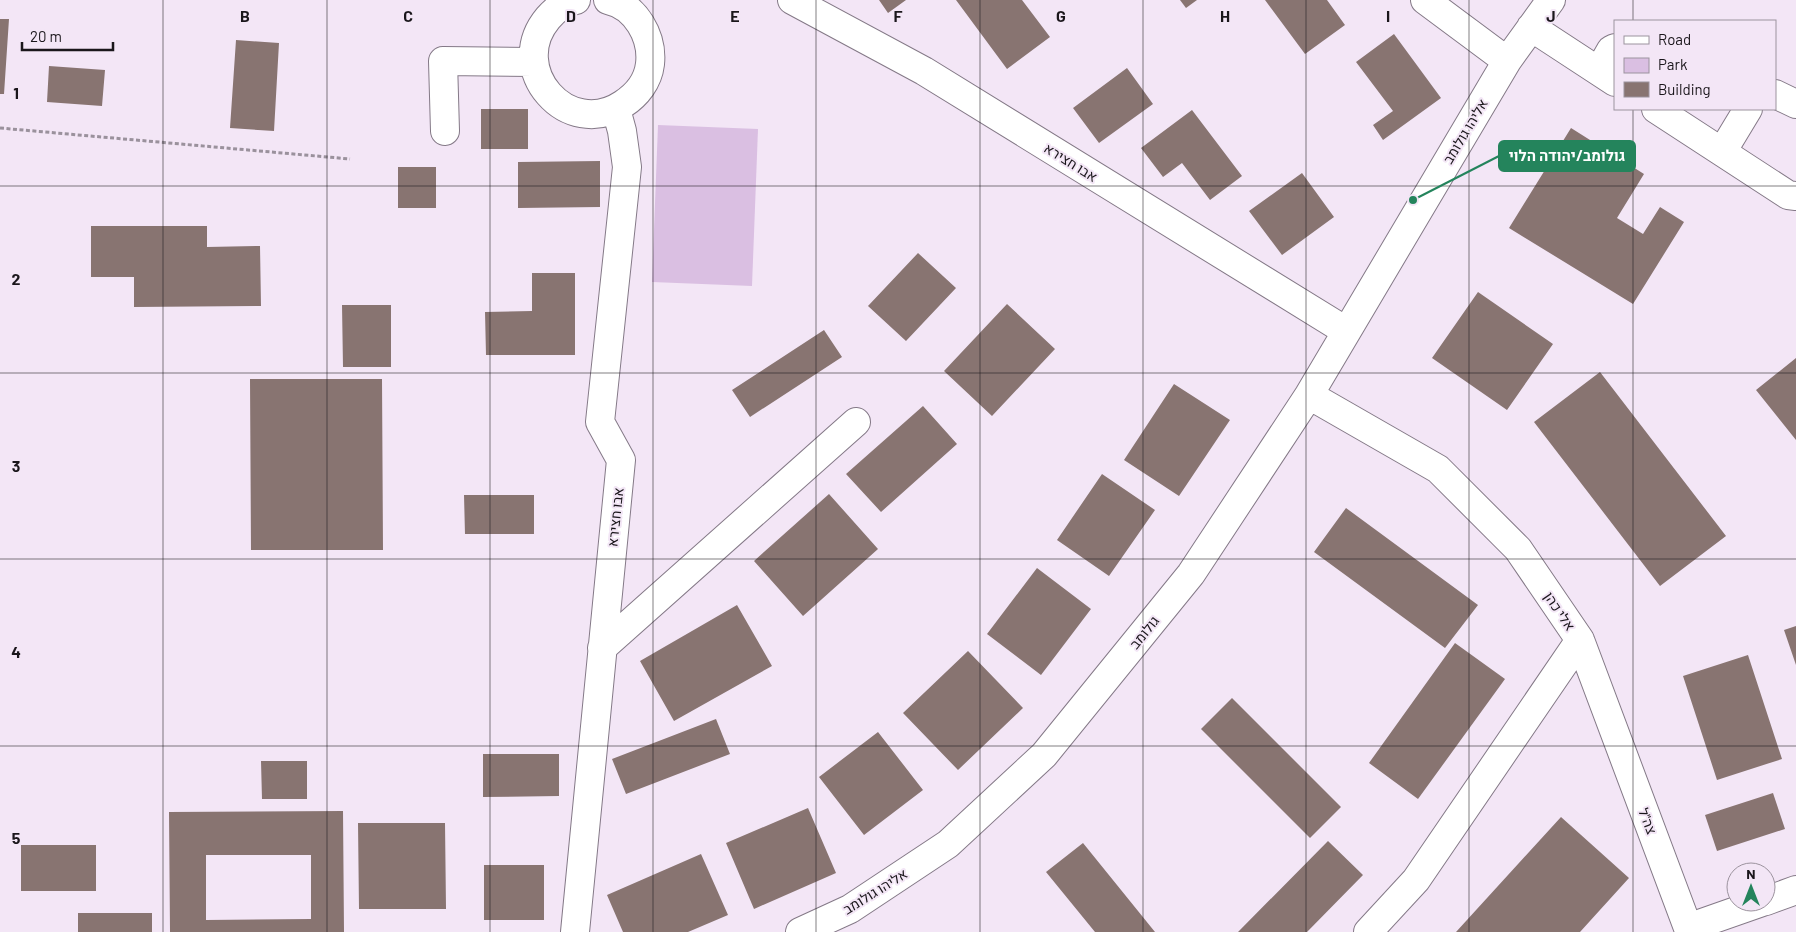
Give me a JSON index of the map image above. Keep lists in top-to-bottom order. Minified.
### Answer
{"streets":{"street":["אליהו גולומב","אבו חצירא","אלי כהן","גולומב","צה\"ל"]},"crossings":[["אליהו גולומב","אבו חצירא"],["אליהו גולומב","אלי כהן"],["אליהו גולומב","גולומב"],["אלי כהן","גולומב"],["אלי כהן","צה\"ל"]],"places":["גולומב/יהודה הלוי"],"legend":["Road","Park","Building"],"scale_bar":"20 m","north":"top","grid":{"columns":["B","C","D","E","F","G","H","I","J"],"rows":["1","2","3","4","5"]}}
